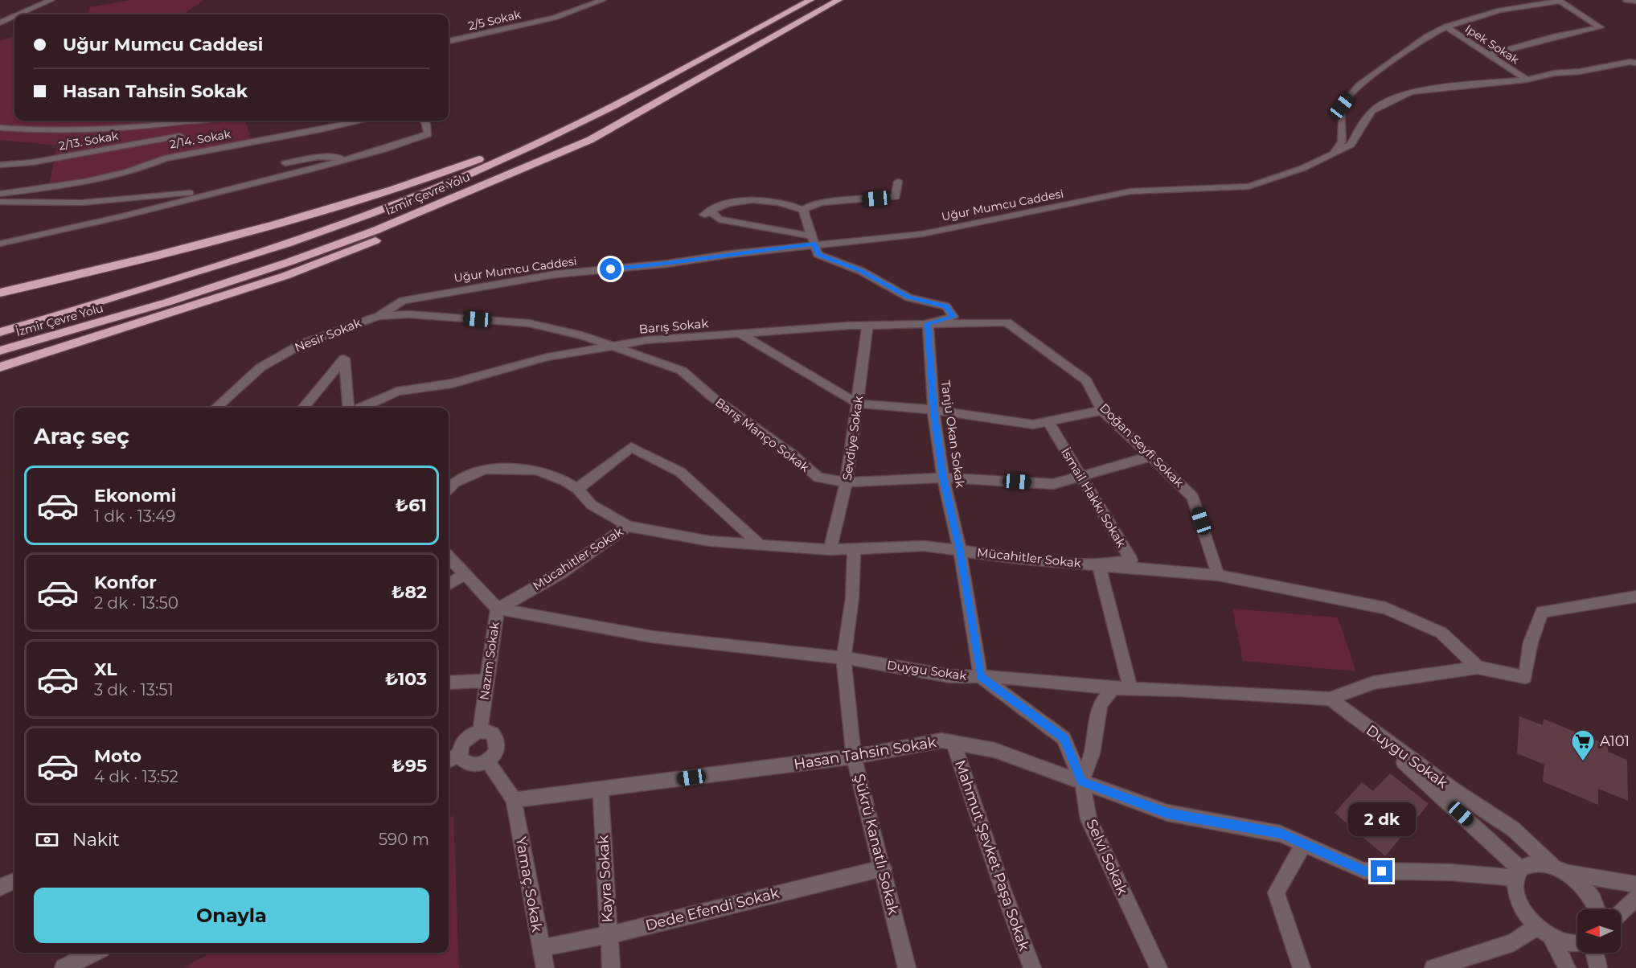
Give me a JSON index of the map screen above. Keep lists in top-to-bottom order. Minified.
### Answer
{"streets":{"highway":["İzmir Çevre Yolu"],"street":["2/5 Sokak","Ipek Sokak","2/14. Sokak","2/13. Sokak","Uğur Mumcu Caddesi","Barış Sokak","Nesir Sokak","Tanju Okan Sokak","Barış Manço Sokak","Sevdiye Sokak","Doğan Seyfi Sokak","İsmail Hakkı Sokak","Mücahitler Sokak","Nazım Sokak","Duygu Sokak","Hasan Tahsin Sokak","Şükrü Kanatlı Sokak","Mahmut Şevket Paşa Sokak","Selvi Sokak","Kayra Sokak","Yamaç Sokak","Dede Efendi Sokak"]},"crossings":[["Ipek Sokak","Uğur Mumcu Caddesi"],["Uğur Mumcu Caddesi","Nesir Sokak"],["Uğur Mumcu Caddesi","Barış Manço Sokak"],["Barış Sokak","Tanju Okan Sokak"],["Barış Sokak","Barış Manço Sokak"],["Barış Sokak","Sevdiye Sokak"],["Barış Sokak","Doğan Seyfi Sokak"],["Nesir Sokak","Barış Manço Sokak"],["Tanju Okan Sokak","Barış Manço Sokak"],["Tanju Okan Sokak","Mücahitler Sokak"],["Tanju Okan Sokak","Duygu Sokak"],["Tanju Okan Sokak","Selvi Sokak"],["Barış Manço Sokak","Sevdiye Sokak"],["Barış Manço Sokak","Doğan Seyfi Sokak"],["Barış Manço Sokak","İsmail Hakkı Sokak"],["Sevdiye Sokak","Mücahitler Sokak"],["Doğan Seyfi Sokak","Mücahitler Sokak"],["İsmail Hakkı Sokak","Mücahitler Sokak"],["Mücahitler Sokak","Nazım Sokak"],["Mücahitler Sokak","Duygu Sokak"],["Mücahitler Sokak","Şükrü Kanatlı Sokak"],["Nazım Sokak","Duygu Sokak"],["Duygu Sokak","Hasan Tahsin Sokak"],["Duygu Sokak","Şükrü Kanatlı Sokak"],["Duygu Sokak","Selvi Sokak"],["Hasan Tahsin Sokak","Şükrü Kanatlı Sokak"],["Hasan Tahsin Sokak","Mahmut Şevket Paşa Sokak"],["Hasan Tahsin Sokak","Selvi Sokak"],["Hasan Tahsin Sokak","Kayra Sokak"],["Hasan Tahsin Sokak","Yamaç Sokak"],["Şükrü Kanatlı Sokak","Dede Efendi Sokak"],["Kayra Sokak","Dede Efendi Sokak"],["Yamaç Sokak","Dede Efendi Sokak"]],"places":{"supermarket":["A101"]},"north":"left","page":{"banner":["Uğur Mumcu Caddesi","Hasan Tahsin Sokak"],"heading":"Araç seç","list":[{"name":"Ekonomi","note":"1 dk · 13:49","value":"₺61"},{"name":"Konfor","note":"2 dk · 13:50","value":"₺82"},{"name":"XL","note":"3 dk · 13:51","value":"₺103"},{"name":"Moto","note":"4 dk · 13:52","value":"₺95"}],"bubble":"2 dk","pay":["Nakit","590 m"],"buttons":"Onayla"}}
